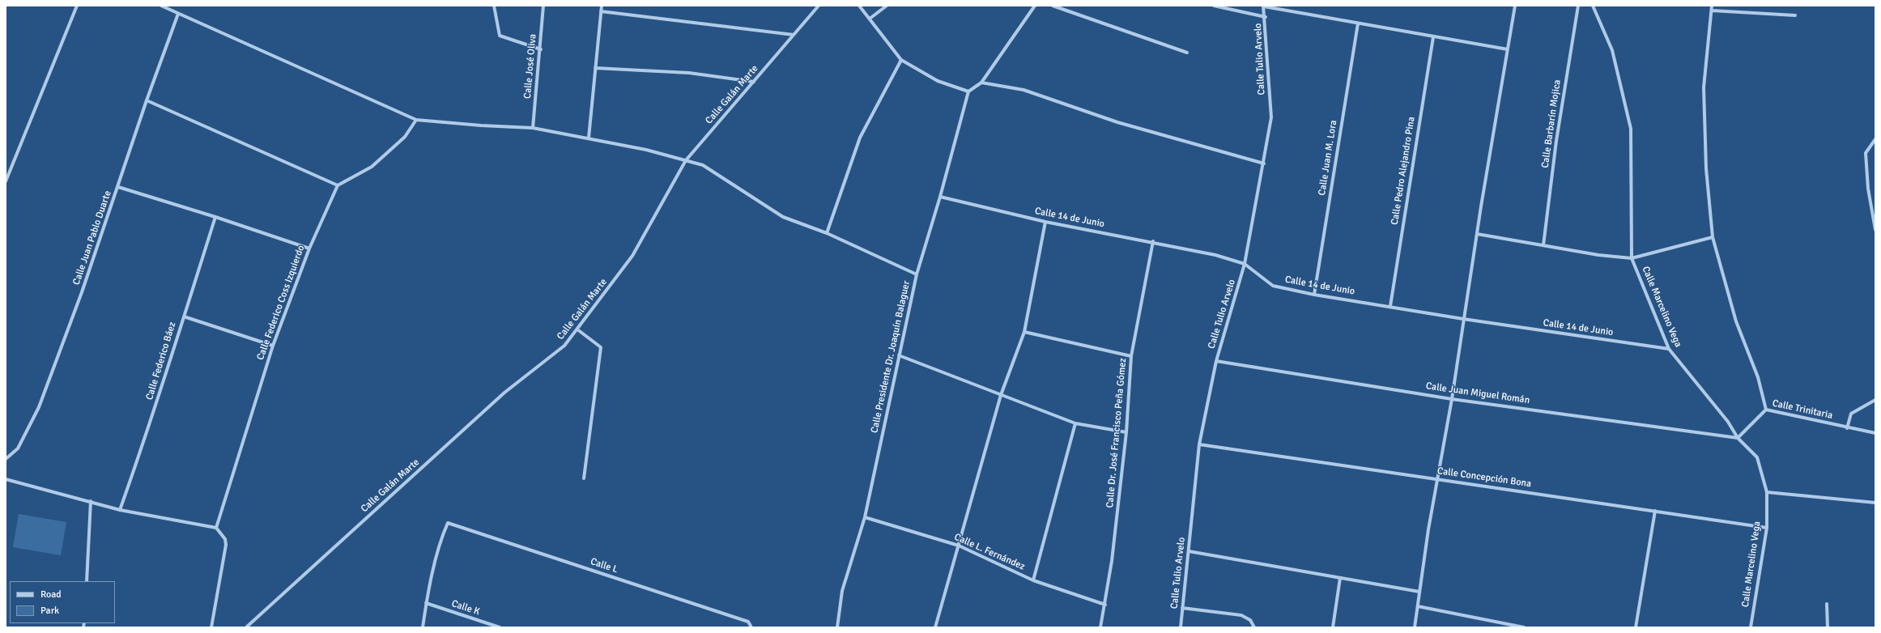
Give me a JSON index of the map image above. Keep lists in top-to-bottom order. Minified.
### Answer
{"streets":{"street":["Calle Tulio Arvelo","Calle José Oliva","Calle Galán Marte","Calle Barbarín Mojica","Calle Juan M. Lora","Calle Pedro Alejandro Pina","Calle 14 de Junio","Calle Juan Pablo Duarte","Calle Federico Coss Izquierdo","Calle Marcelino Vega","Calle Presidente Dr. Joaquín Balaguer","Calle Federico Báez","Calle Juan Miguel Román","Calle Trinitaria","Calle Dr. José Francisco Peña Gómez","Calle Concepción Bona","Calle L. Fernández","Calle L","Calle K"]},"crossings":[["Calle Tulio Arvelo","Calle 14 de Junio"],["Calle Tulio Arvelo","Calle Juan Miguel Román"],["Calle Tulio Arvelo","Calle Concepción Bona"],["Calle Juan M. Lora","Calle 14 de Junio"],["Calle Pedro Alejandro Pina","Calle 14 de Junio"],["Calle 14 de Junio","Calle Marcelino Vega"],["Calle 14 de Junio","Calle Presidente Dr. Joaquín Balaguer"],["Calle 14 de Junio","Calle Dr. José Francisco Peña Gómez"],["Calle Marcelino Vega","Calle Juan Miguel Román"],["Calle Marcelino Vega","Calle Trinitaria"],["Calle Marcelino Vega","Calle Concepción Bona"],["Calle Presidente Dr. Joaquín Balaguer","Calle L. Fernández"],["Calle Juan Miguel Román","Calle Trinitaria"],["Calle Dr. José Francisco Peña Gómez","Calle L. Fernández"],["Calle L","Calle K"]],"legend":["Road","Park"]}
